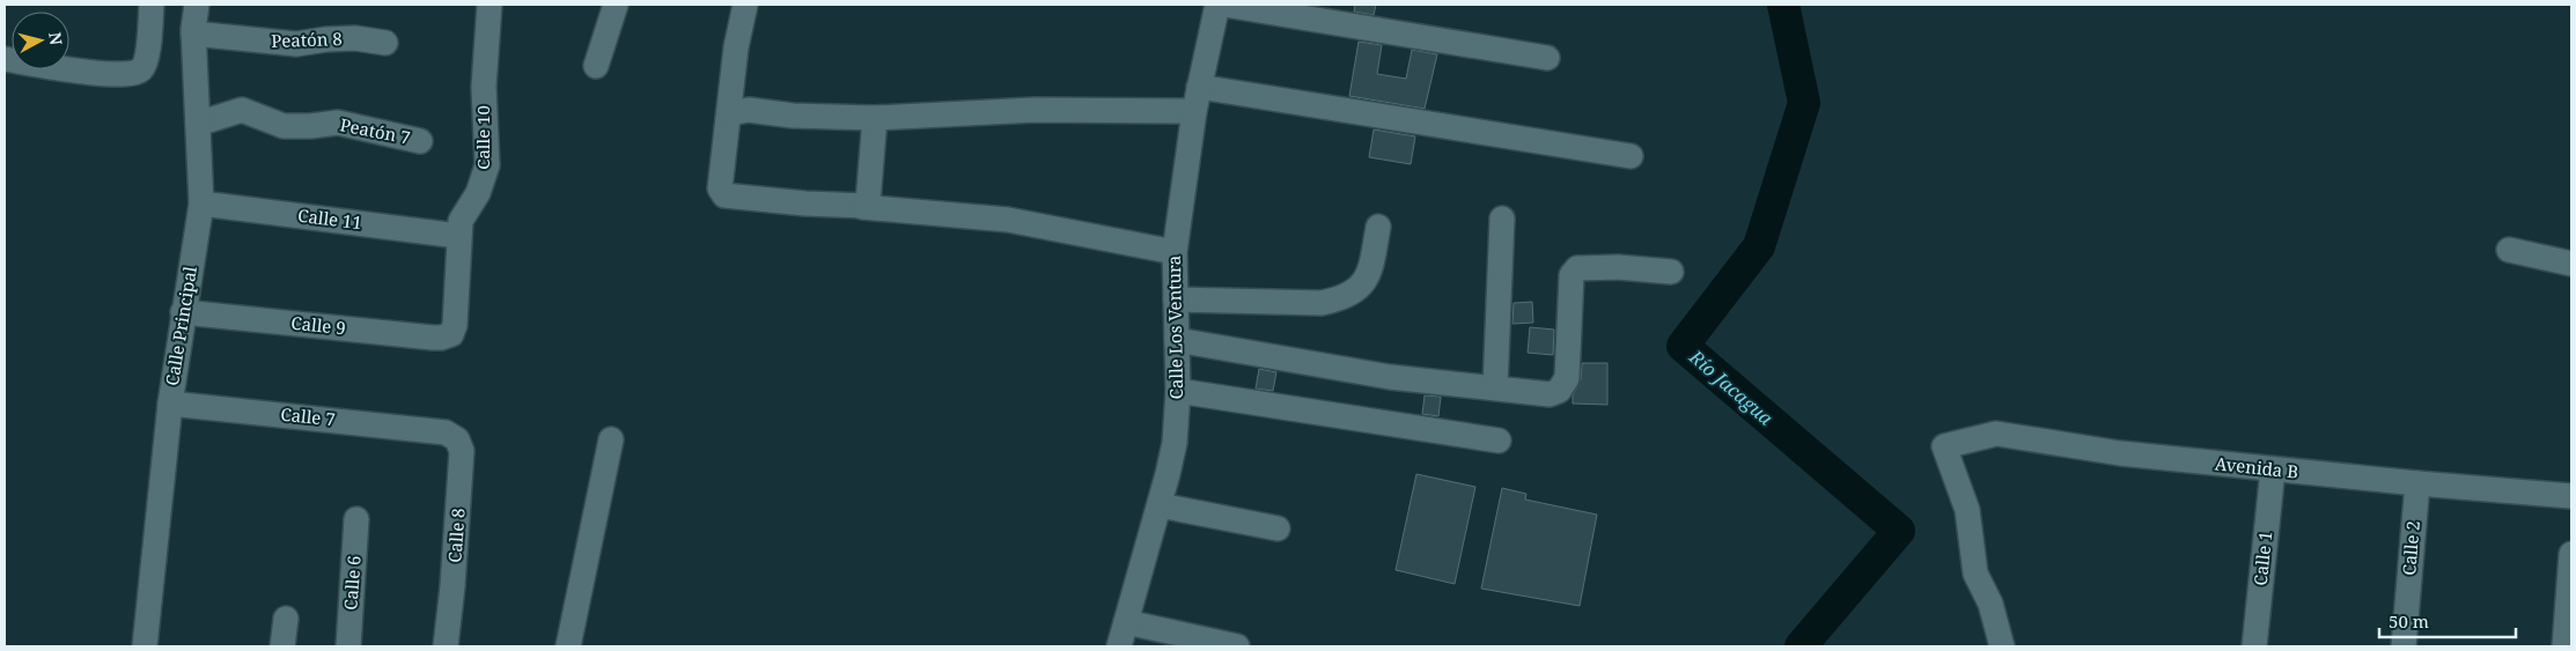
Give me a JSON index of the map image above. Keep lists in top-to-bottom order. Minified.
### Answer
{"streets":{"street":["Peatón 8","Peatón 7","Calle 10","Calle 11","Calle Principal","Calle 9","Calle Los Ventura","Calle 7","Avenida B","Calle 8","Calle 2","Calle 1","Calle 6"]},"crossings":[["Peatón 8","Calle Principal"],["Peatón 7","Calle Principal"],["Calle 10","Calle 11"],["Calle 10","Calle 9"],["Calle 11","Calle Principal"],["Calle Principal","Calle 9"],["Calle Principal","Calle 7"],["Calle 7","Calle 8"],["Avenida B","Calle 2"],["Avenida B","Calle 1"]],"water":["Río Jacagua"],"scale_bar":"50 m","north":"right"}
